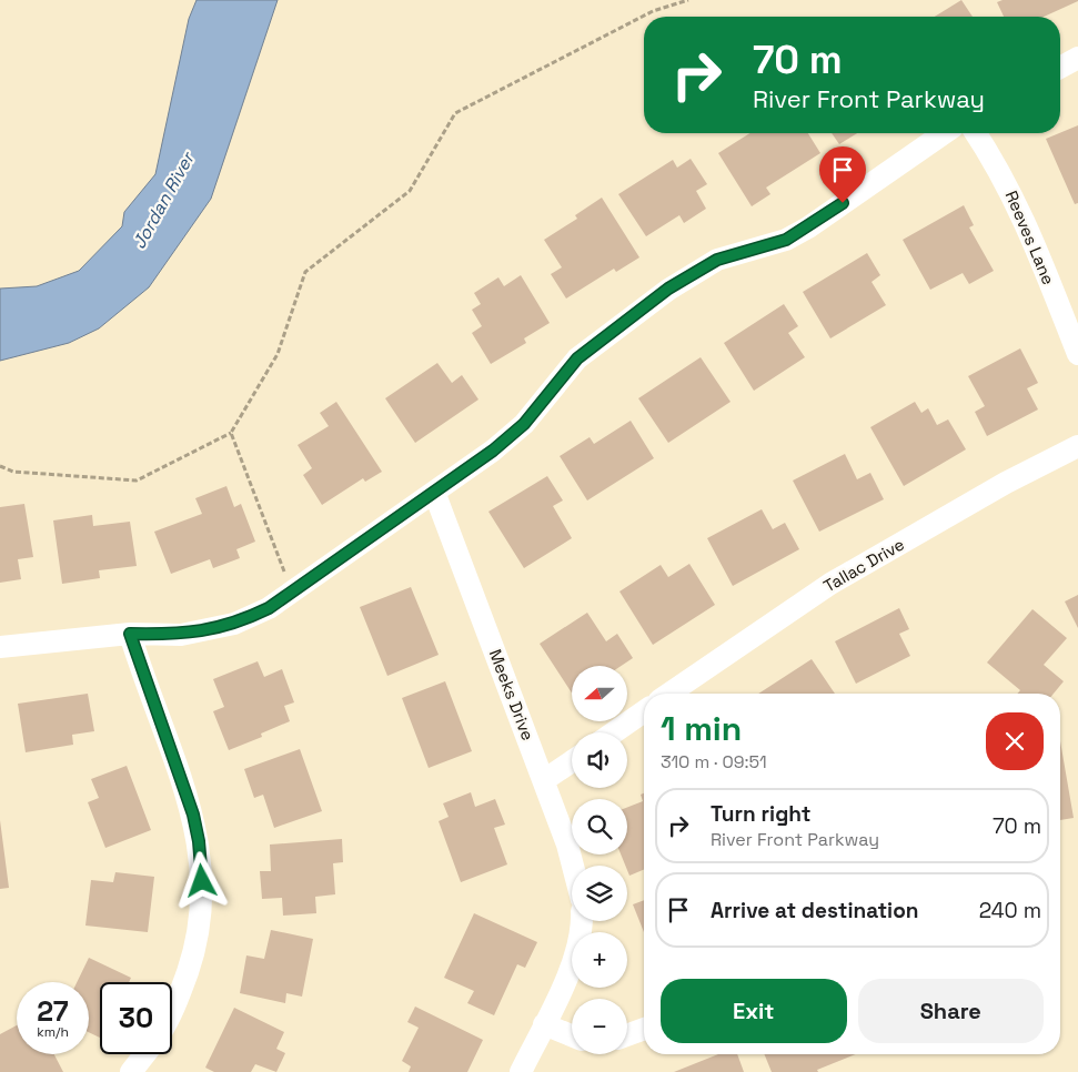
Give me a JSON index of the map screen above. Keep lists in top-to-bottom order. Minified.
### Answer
{"streets":{"street":["Reeves Lane","Tallac Drive","Meeks Drive"]},"water":["Jordan River"],"north":"left","page":{"turn":["70 m","River Front Parkway"],"map_buttons":["+","−"],"heading":["1 min","310 m · 09:51"],"list":[{"name":"Turn right","note":"River Front Parkway","value":"70 m"},{"name":"Arrive at destination","value":"240 m"}],"buttons":["Exit","Share"],"speed":"27 km/h","limit":"30"}}
